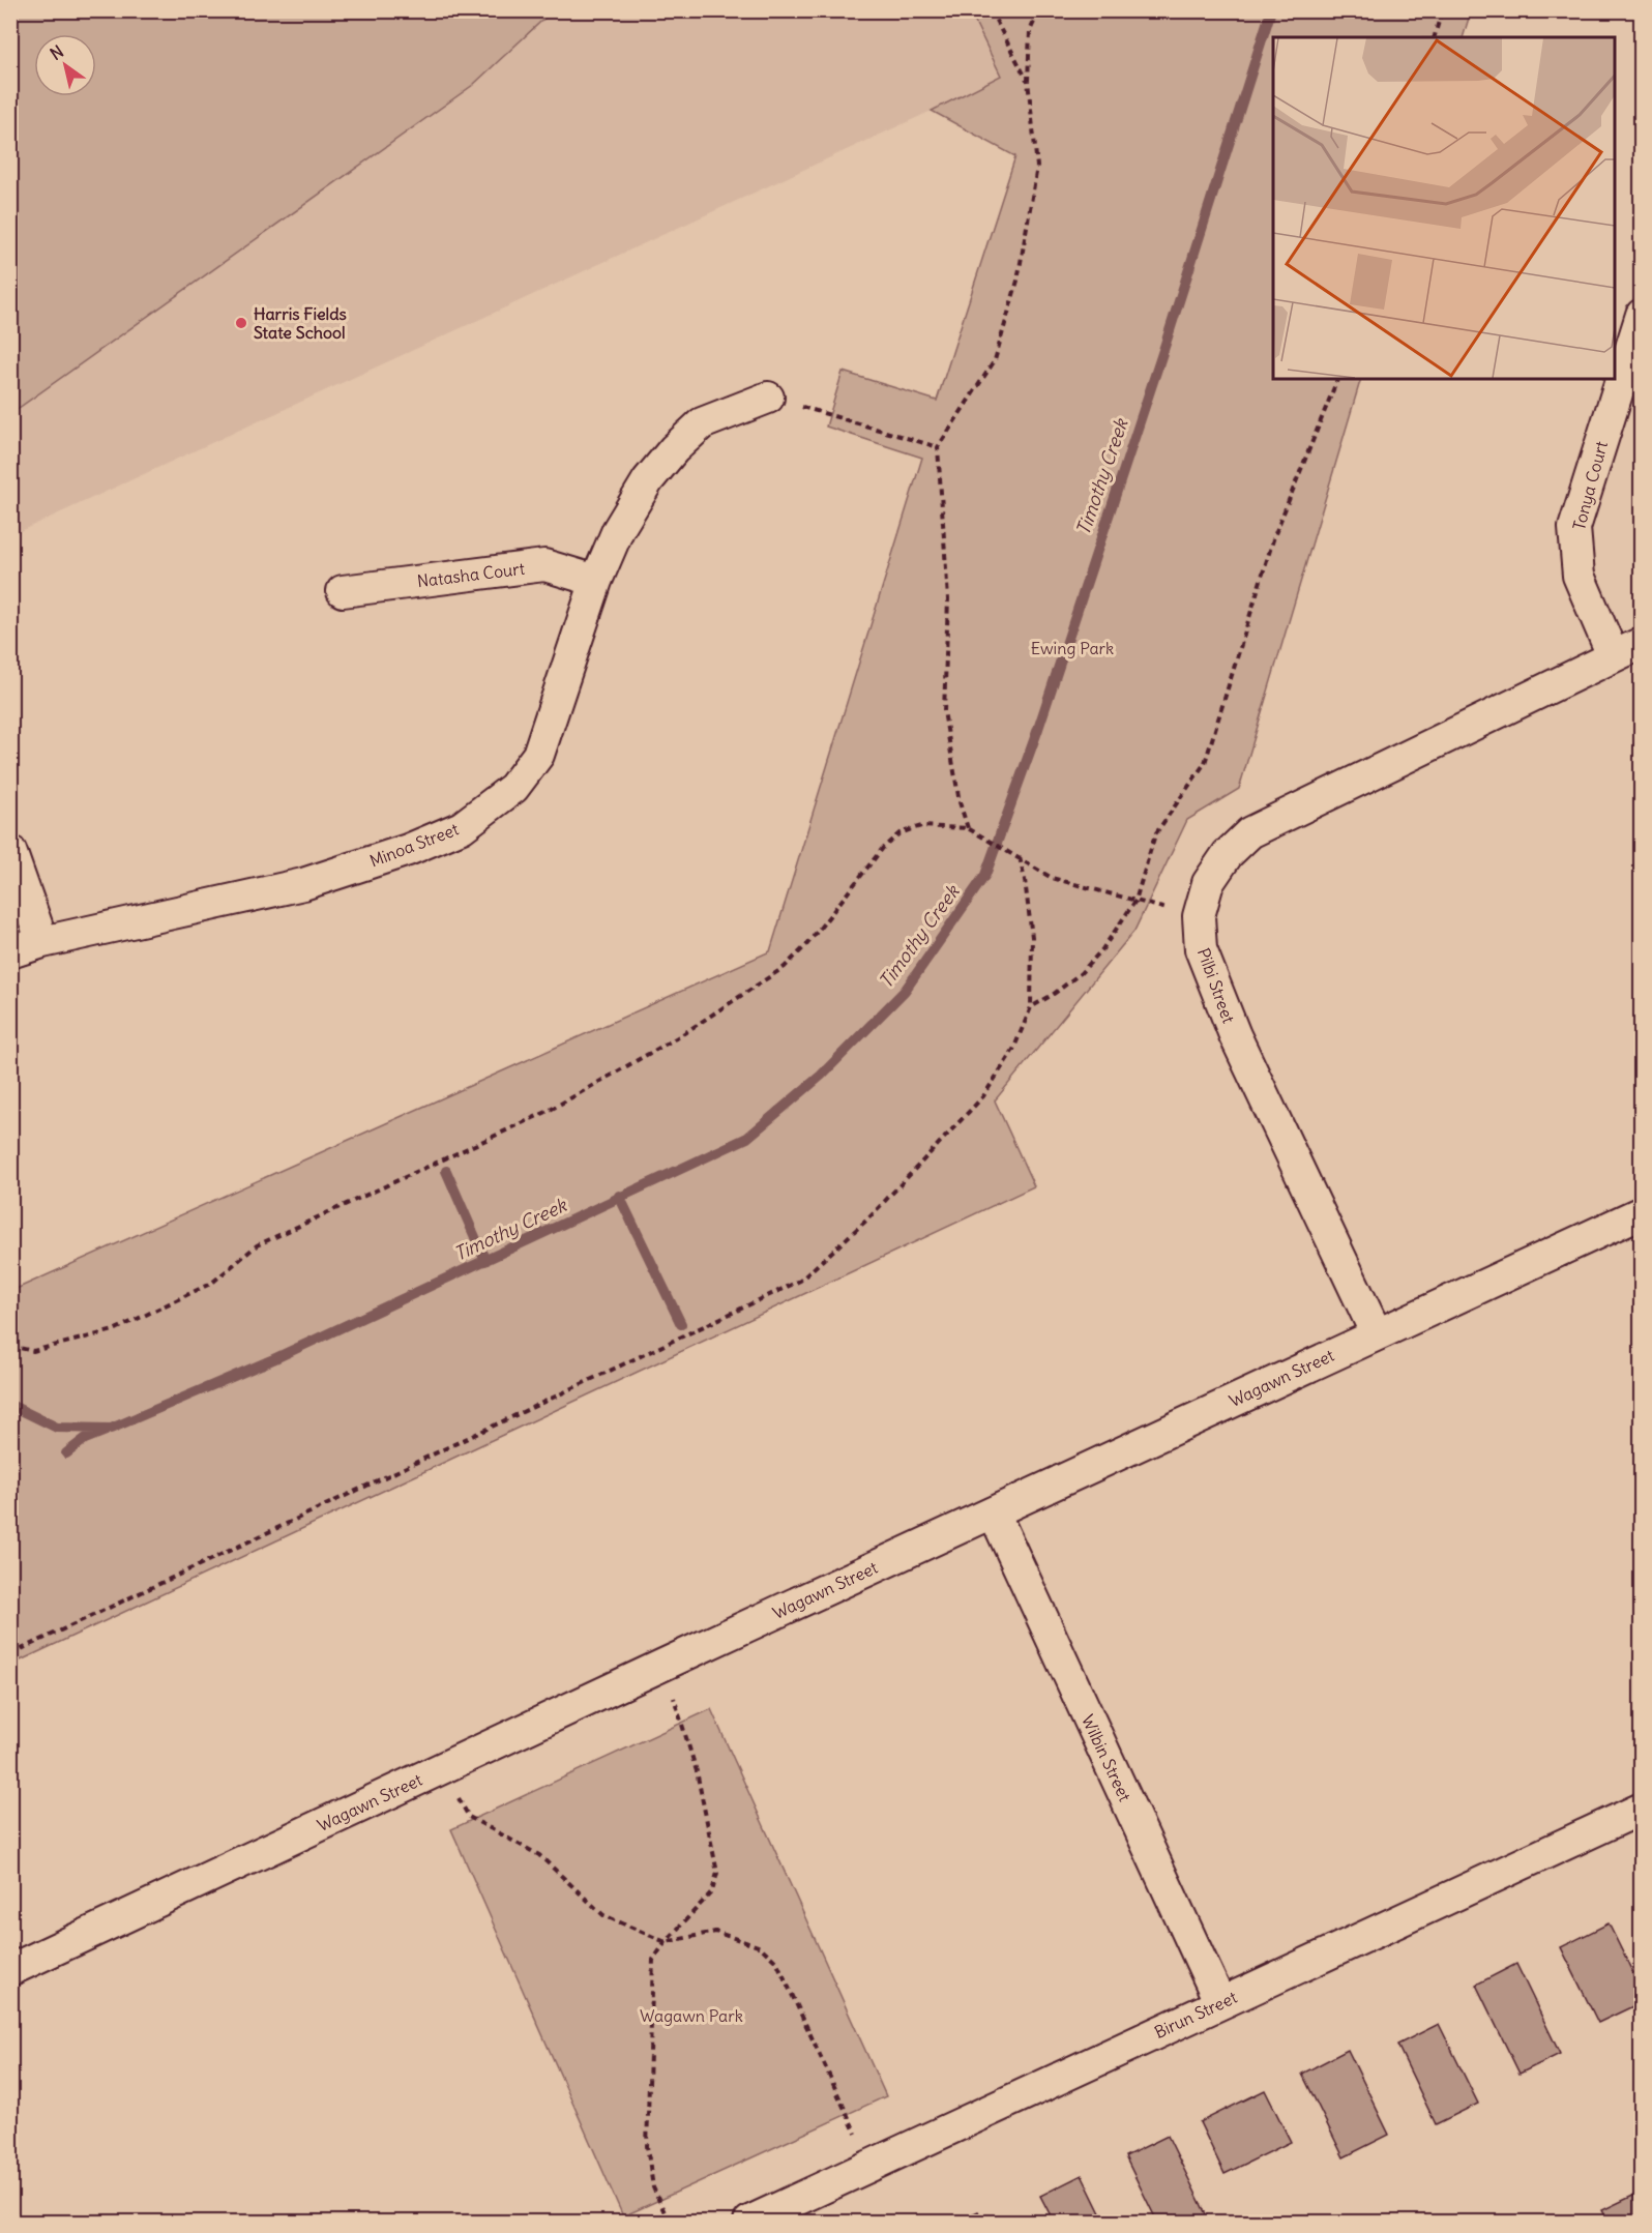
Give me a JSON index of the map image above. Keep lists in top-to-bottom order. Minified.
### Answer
{"streets":{"street":["Tonya Court","Natasha Court","Minoa Street","Pilbi Street","Wagawn Street","Wilbin Street","Birun Street"]},"crossings":[["Tonya Court","Pilbi Street"],["Natasha Court","Minoa Street"],["Pilbi Street","Wagawn Street"],["Wagawn Street","Wilbin Street"],["Wilbin Street","Birun Street"]],"water":["Timothy Creek"],"parks":["Ewing Park","Wagawn Park"],"places":["Harris Fields State School"],"north":"top left"}
